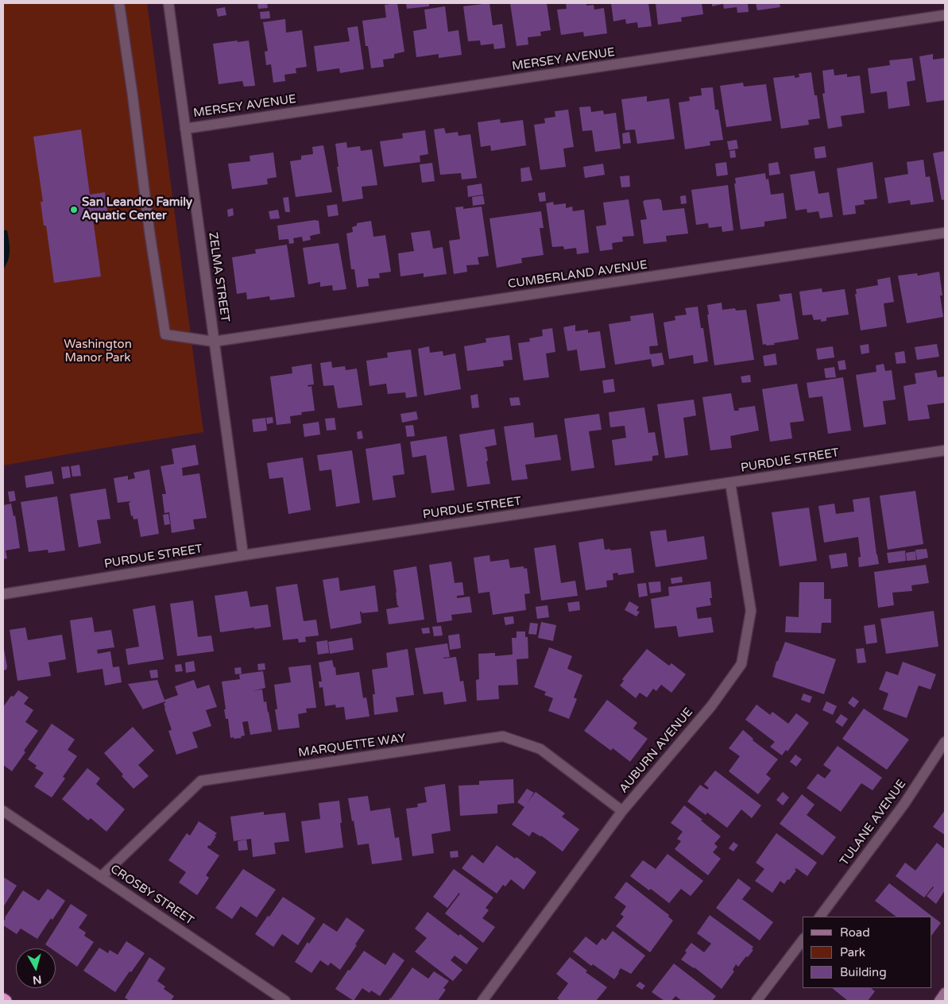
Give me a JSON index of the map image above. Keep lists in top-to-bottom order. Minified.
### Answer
{"streets":{"street":["MERSEY AVENUE","CUMBERLAND AVENUE","ZELMA STREET","PURDUE STREET","MARQUETTE WAY","AUBURN AVENUE","TULANE AVENUE","CROSBY STREET"]},"crossings":[["MERSEY AVENUE","ZELMA STREET"],["CUMBERLAND AVENUE","ZELMA STREET"],["ZELMA STREET","PURDUE STREET"],["PURDUE STREET","AUBURN AVENUE"],["MARQUETTE WAY","AUBURN AVENUE"],["MARQUETTE WAY","CROSBY STREET"]],"parks":["Washington Manor Park"],"places":["San Leandro Family Aquatic Center"],"legend":["Road","Park","Building"],"north":"bottom"}
